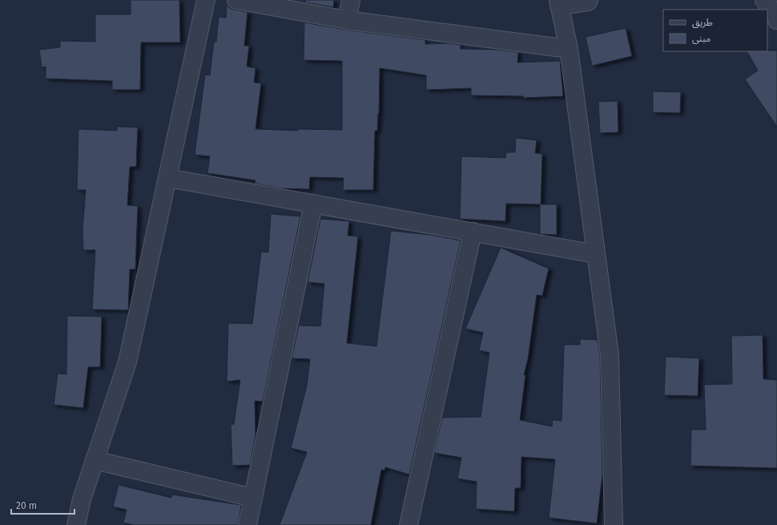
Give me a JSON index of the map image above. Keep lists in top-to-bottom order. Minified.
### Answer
{"legend":["طريق","مبنى"],"scale_bar":"20 m"}
